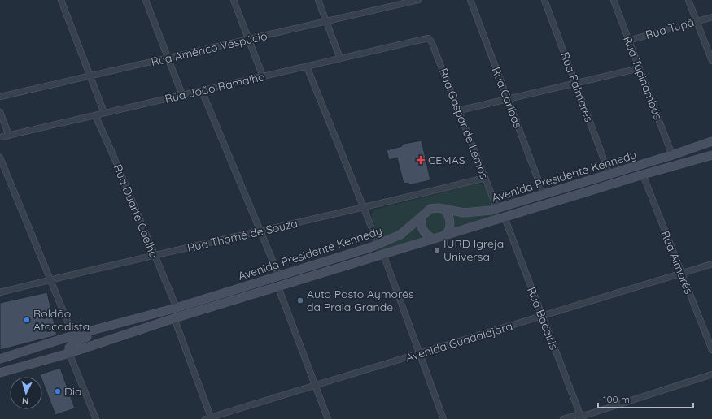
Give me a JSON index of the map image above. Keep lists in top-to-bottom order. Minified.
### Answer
{"streets":{"main road":["Avenida Presidente Kennedy"],"street":["Rua Tupã","Rua Américo Vespúcio","Rua Tupinambás","Rua Palmares","Rua João Ramalho","Rua Caribas","Rua Gaspar de Lemos","Rua Duarte Coelho","Rua Thomé de Souza","Rua Aimorés","Rua Bacairis","Avenida Guadalajara"]},"crossings":[["Rua Tupã","Rua Tupinambás"],["Rua Tupinambás","Avenida Presidente Kennedy"],["Rua Palmares","Avenida Presidente Kennedy"],["Rua João Ramalho","Rua Gaspar de Lemos"],["Rua João Ramalho","Rua Duarte Coelho"],["Rua Caribas","Avenida Presidente Kennedy"],["Rua Gaspar de Lemos","Avenida Presidente Kennedy"],["Rua Gaspar de Lemos","Rua Thomé de Souza"],["Avenida Presidente Kennedy","Rua Duarte Coelho"],["Avenida Presidente Kennedy","Rua Aimorés"],["Avenida Presidente Kennedy","Rua Bacairis"],["Rua Duarte Coelho","Rua Thomé de Souza"],["Rua Aimorés","Avenida Guadalajara"],["Rua Bacairis","Avenida Guadalajara"]],"places":{"health":["CEMAS"],"other":["IURD Igreja Universal","Auto Posto Aymorés da Praia Grande","Roldão Atacadista","Dia"]},"scale_bar":"100 m","north":"bottom"}
